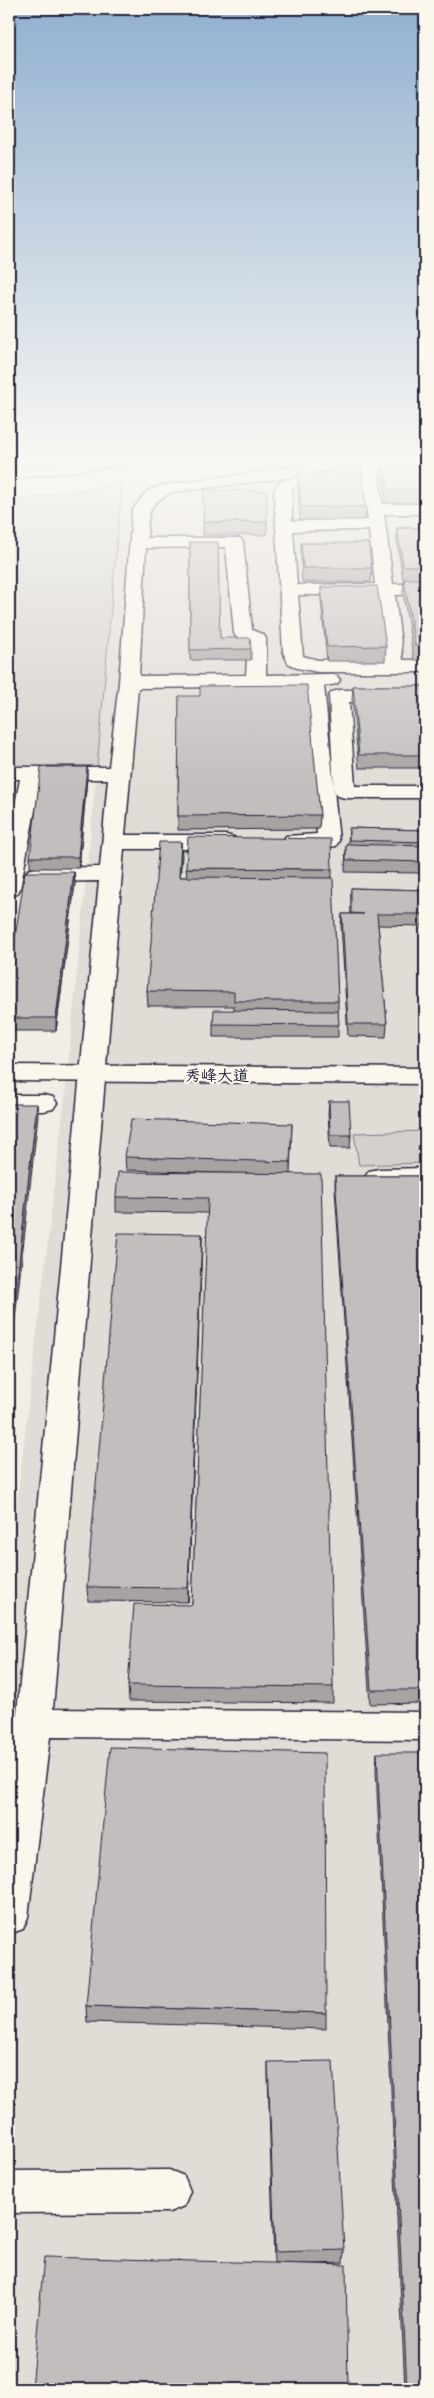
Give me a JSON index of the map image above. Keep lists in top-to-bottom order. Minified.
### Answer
{"streets":{"main road":["秀峰大道"]}}
